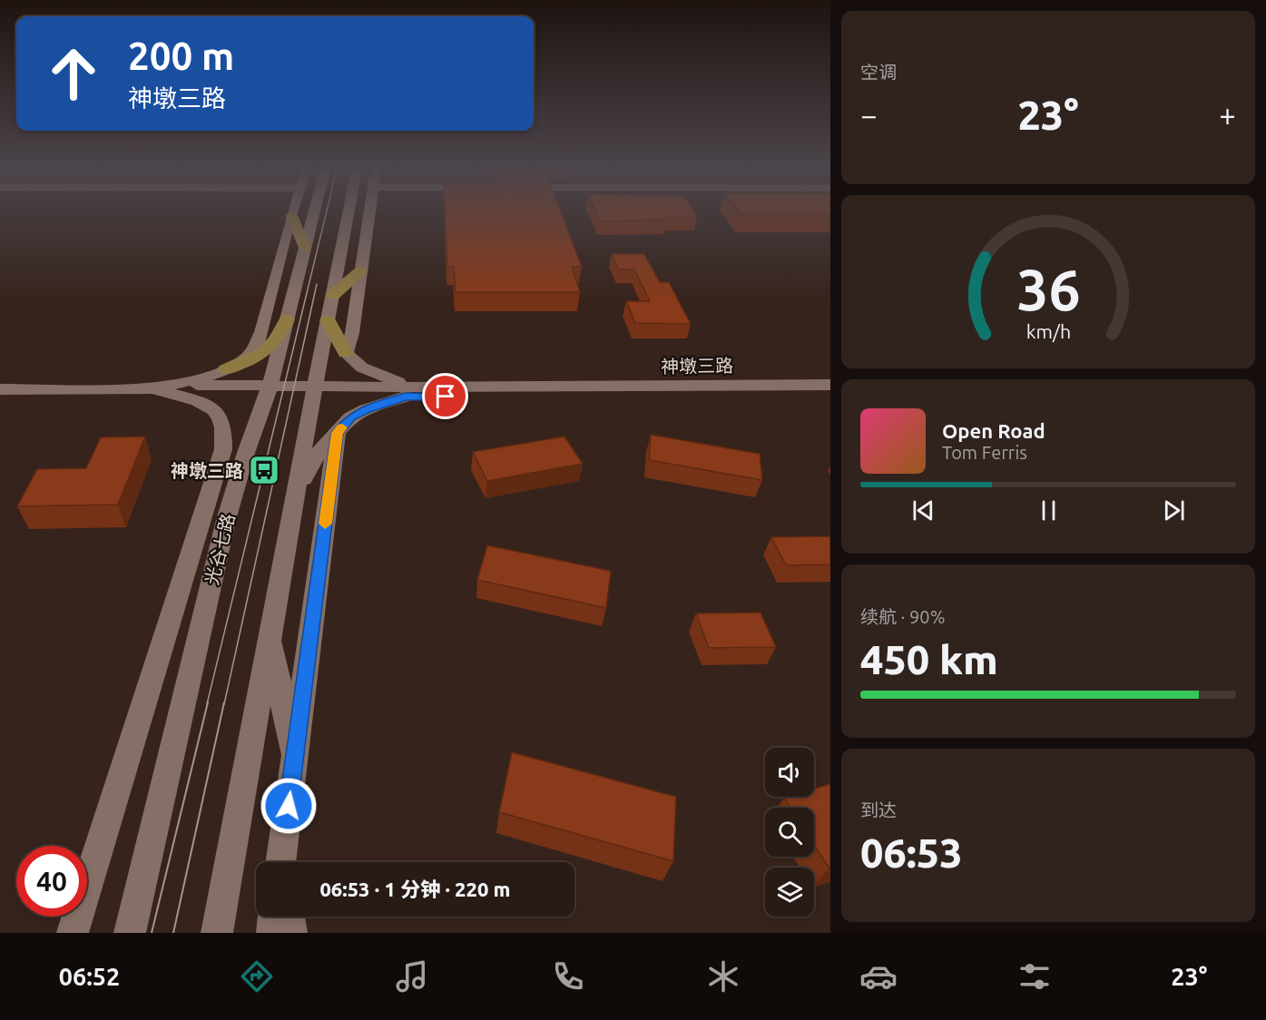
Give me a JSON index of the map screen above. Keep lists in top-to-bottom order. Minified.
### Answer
{"streets":{"street":["神墩三路","光谷七路"]},"crossings":[["神墩三路","光谷七路"]],"places":{"bus stop":["神墩三路"]},"page":{"tile":["空调",["续航 · 90%","450 km"],["到达","06:53"]],"turn":["200 m","神墩三路"],"heat":["−","23°","+"],"song":["Open Road","Tom Ferris"],"limit":"40","trip":"06:53 · 1 分钟 · 220 m","tabs":["06:52","23°"],"gauge":["36","km/h"]}}
